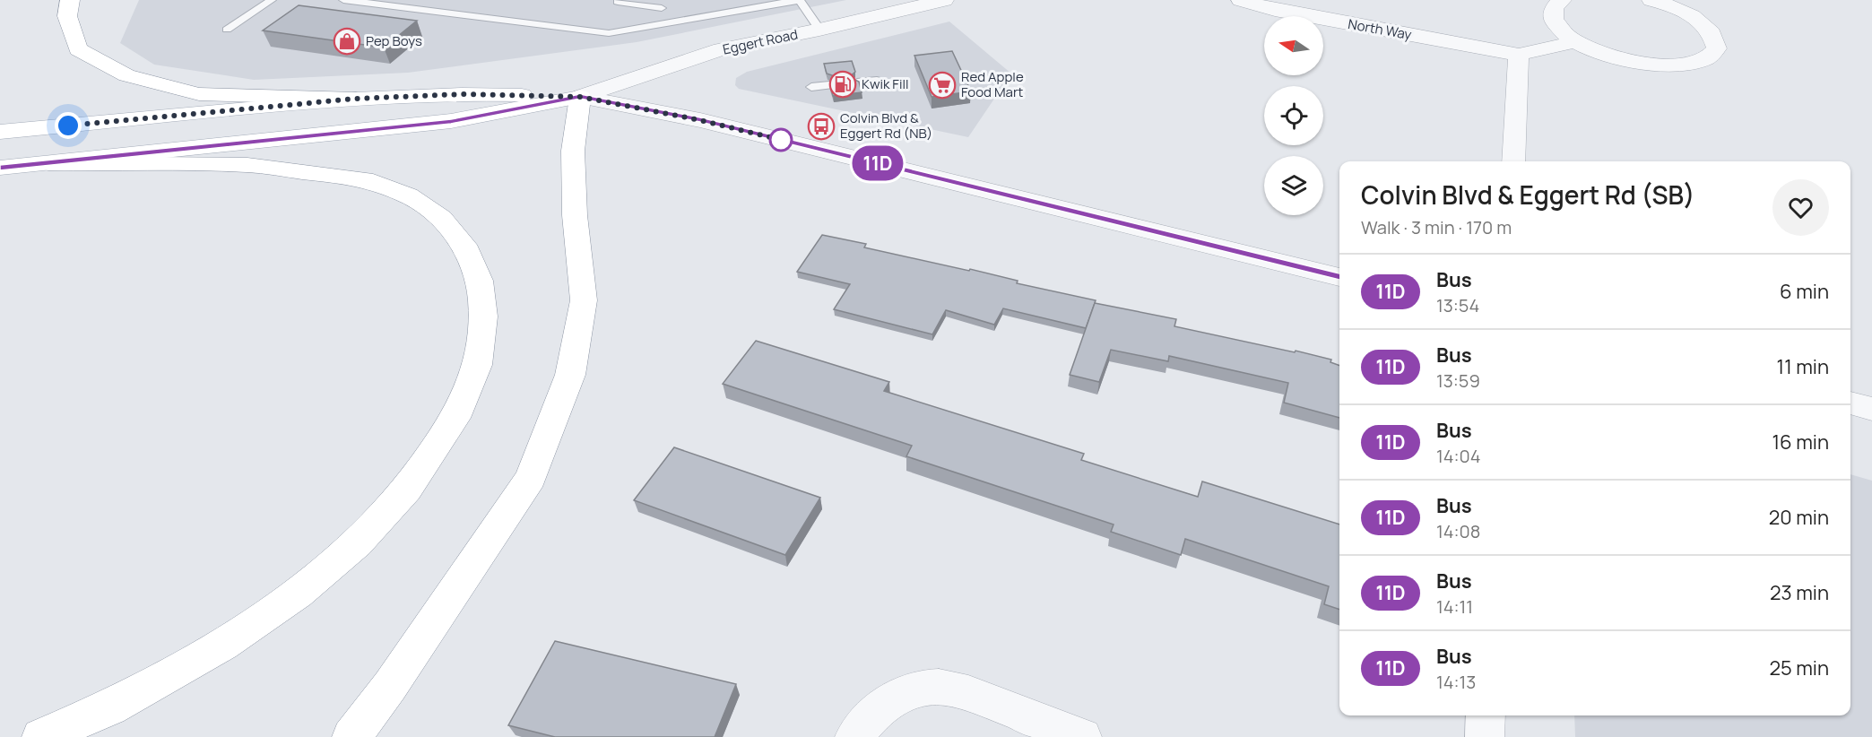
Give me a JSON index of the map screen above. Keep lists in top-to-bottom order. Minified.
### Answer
{"streets":{"street":["North Way","Eggert Road"]},"places":{"shop":["Pep Boys"],"fuel station":["Kwik Fill"],"supermarket":["Red Apple Food Mart"],"bus stop":["Colvin Blvd & Eggert Rd (NB)"]},"lines":["bus line 11D"],"north":"left","page":{"on_map":"11D","heading":["Colvin Blvd & Eggert Rd (SB)","Walk · 3 min · 170 m"],"list":[{"mark":"11D","name":"Bus","note":"13:54","value":"6 min"},{"mark":"11D","name":"Bus","note":"13:59","value":"11 min"},{"mark":"11D","name":"Bus","note":"14:04","value":"16 min"},{"mark":"11D","name":"Bus","note":"14:08","value":"20 min"},{"mark":"11D","name":"Bus","note":"14:11","value":"23 min"},{"mark":"11D","name":"Bus","note":"14:13","value":"25 min"}]}}
